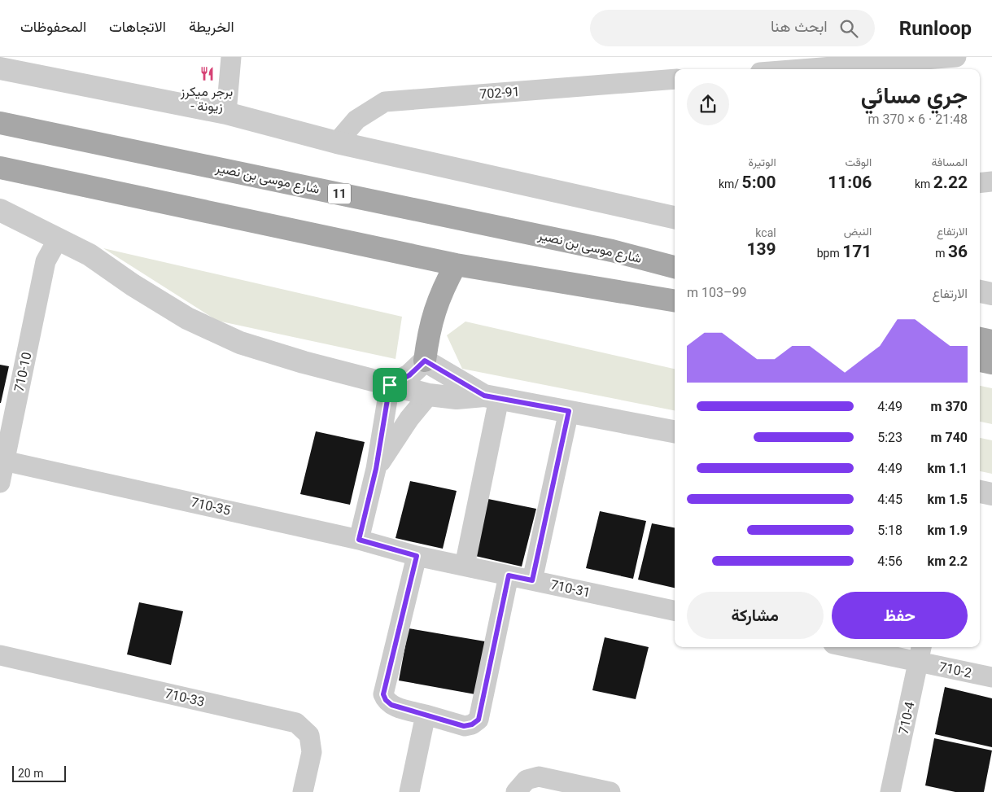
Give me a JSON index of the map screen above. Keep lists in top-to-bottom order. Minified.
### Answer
{"streets":{"main road":["شارع موسى بن نصير","11"],"street":["702-91","710-10","710-35","710-31","710-2","710-33","710-4"]},"crossings":[["710-10","710-35"],["710-35","710-31"],["710-2","710-4"]],"places":{"restaurant":["برجر ميكرز - زيونة"]},"scale_bar":"20 m","page":{"header":"Runloop","search":"ابحث هنا","nav":["الخريطة","الاتجاهات","المحفوظات"],"heading":["جري مسائي","21:48 · 6 × 370 m"],"stats":[["المسافة","2.22 km"],["الوقت","11:06"],["الوتيرة","5:00 /km"],["الارتفاع","36 m"],["النبض","171 bpm"],["kcal","139"]],"chart":["الارتفاع","99–103 m"],"list":[{"name":"370 m","note":"4:49"},{"name":"740 m","note":"5:23"},{"name":"1.1 km","note":"4:49"},{"name":"1.5 km","note":"4:45"},{"name":"1.9 km","note":"5:18"},{"name":"2.2 km","note":"4:56"}],"buttons":["حفظ","مشاركة"],"scale":"20 m"}}
